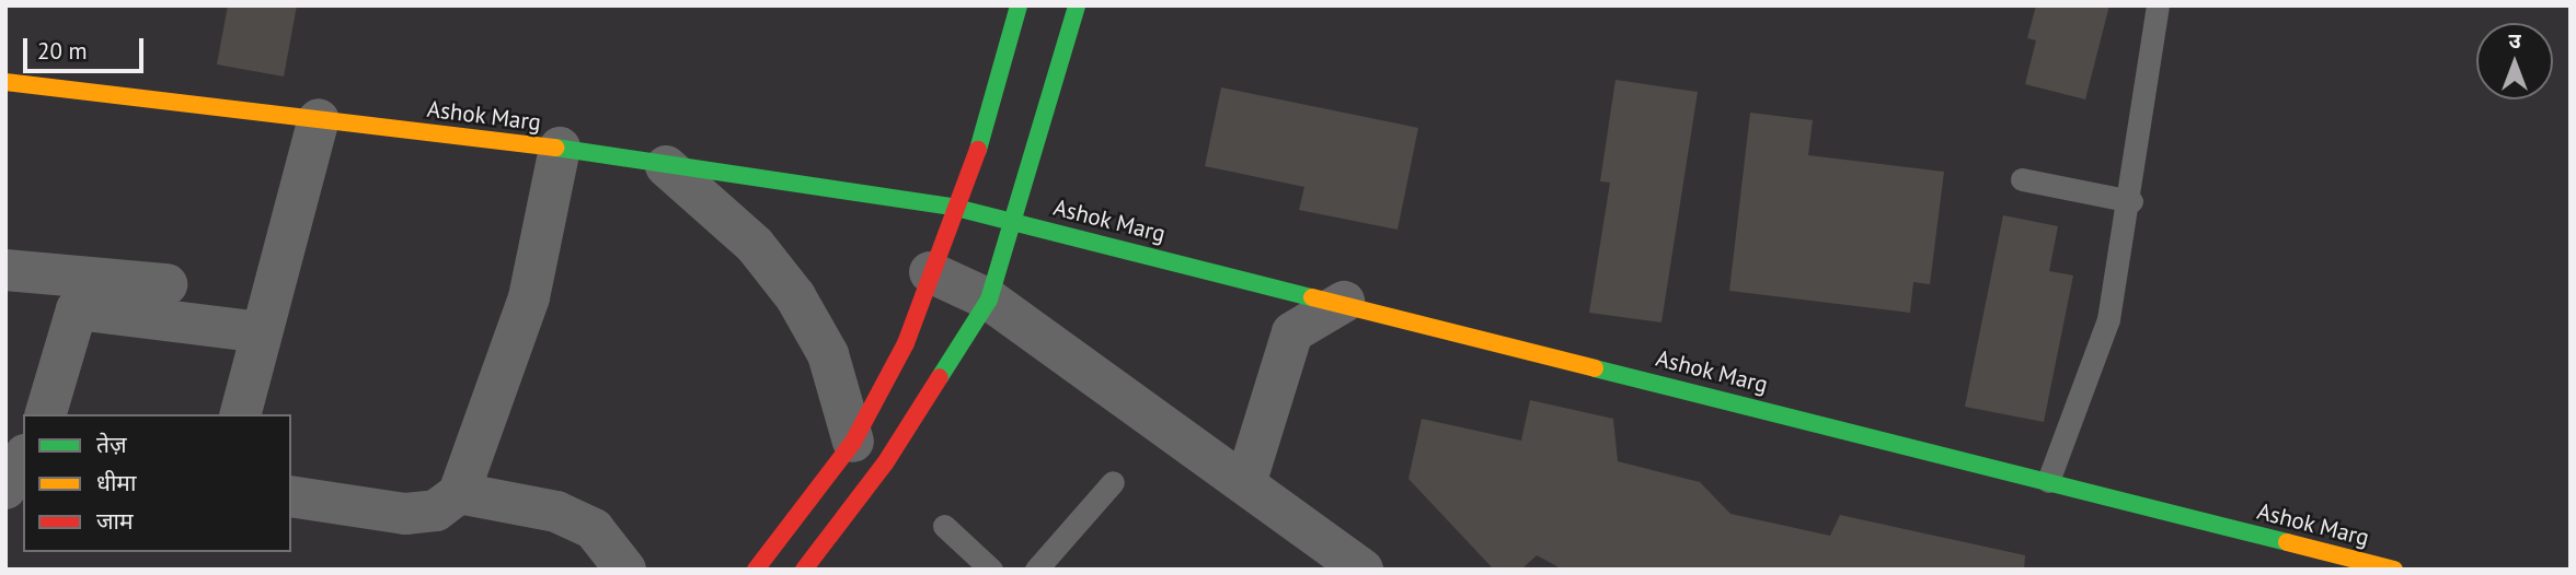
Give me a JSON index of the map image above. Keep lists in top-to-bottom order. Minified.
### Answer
{"streets":{"street":["Ashok Marg"]},"legend":["तेज़","धीमा","जाम"],"scale_bar":"20 m","north":"top"}
